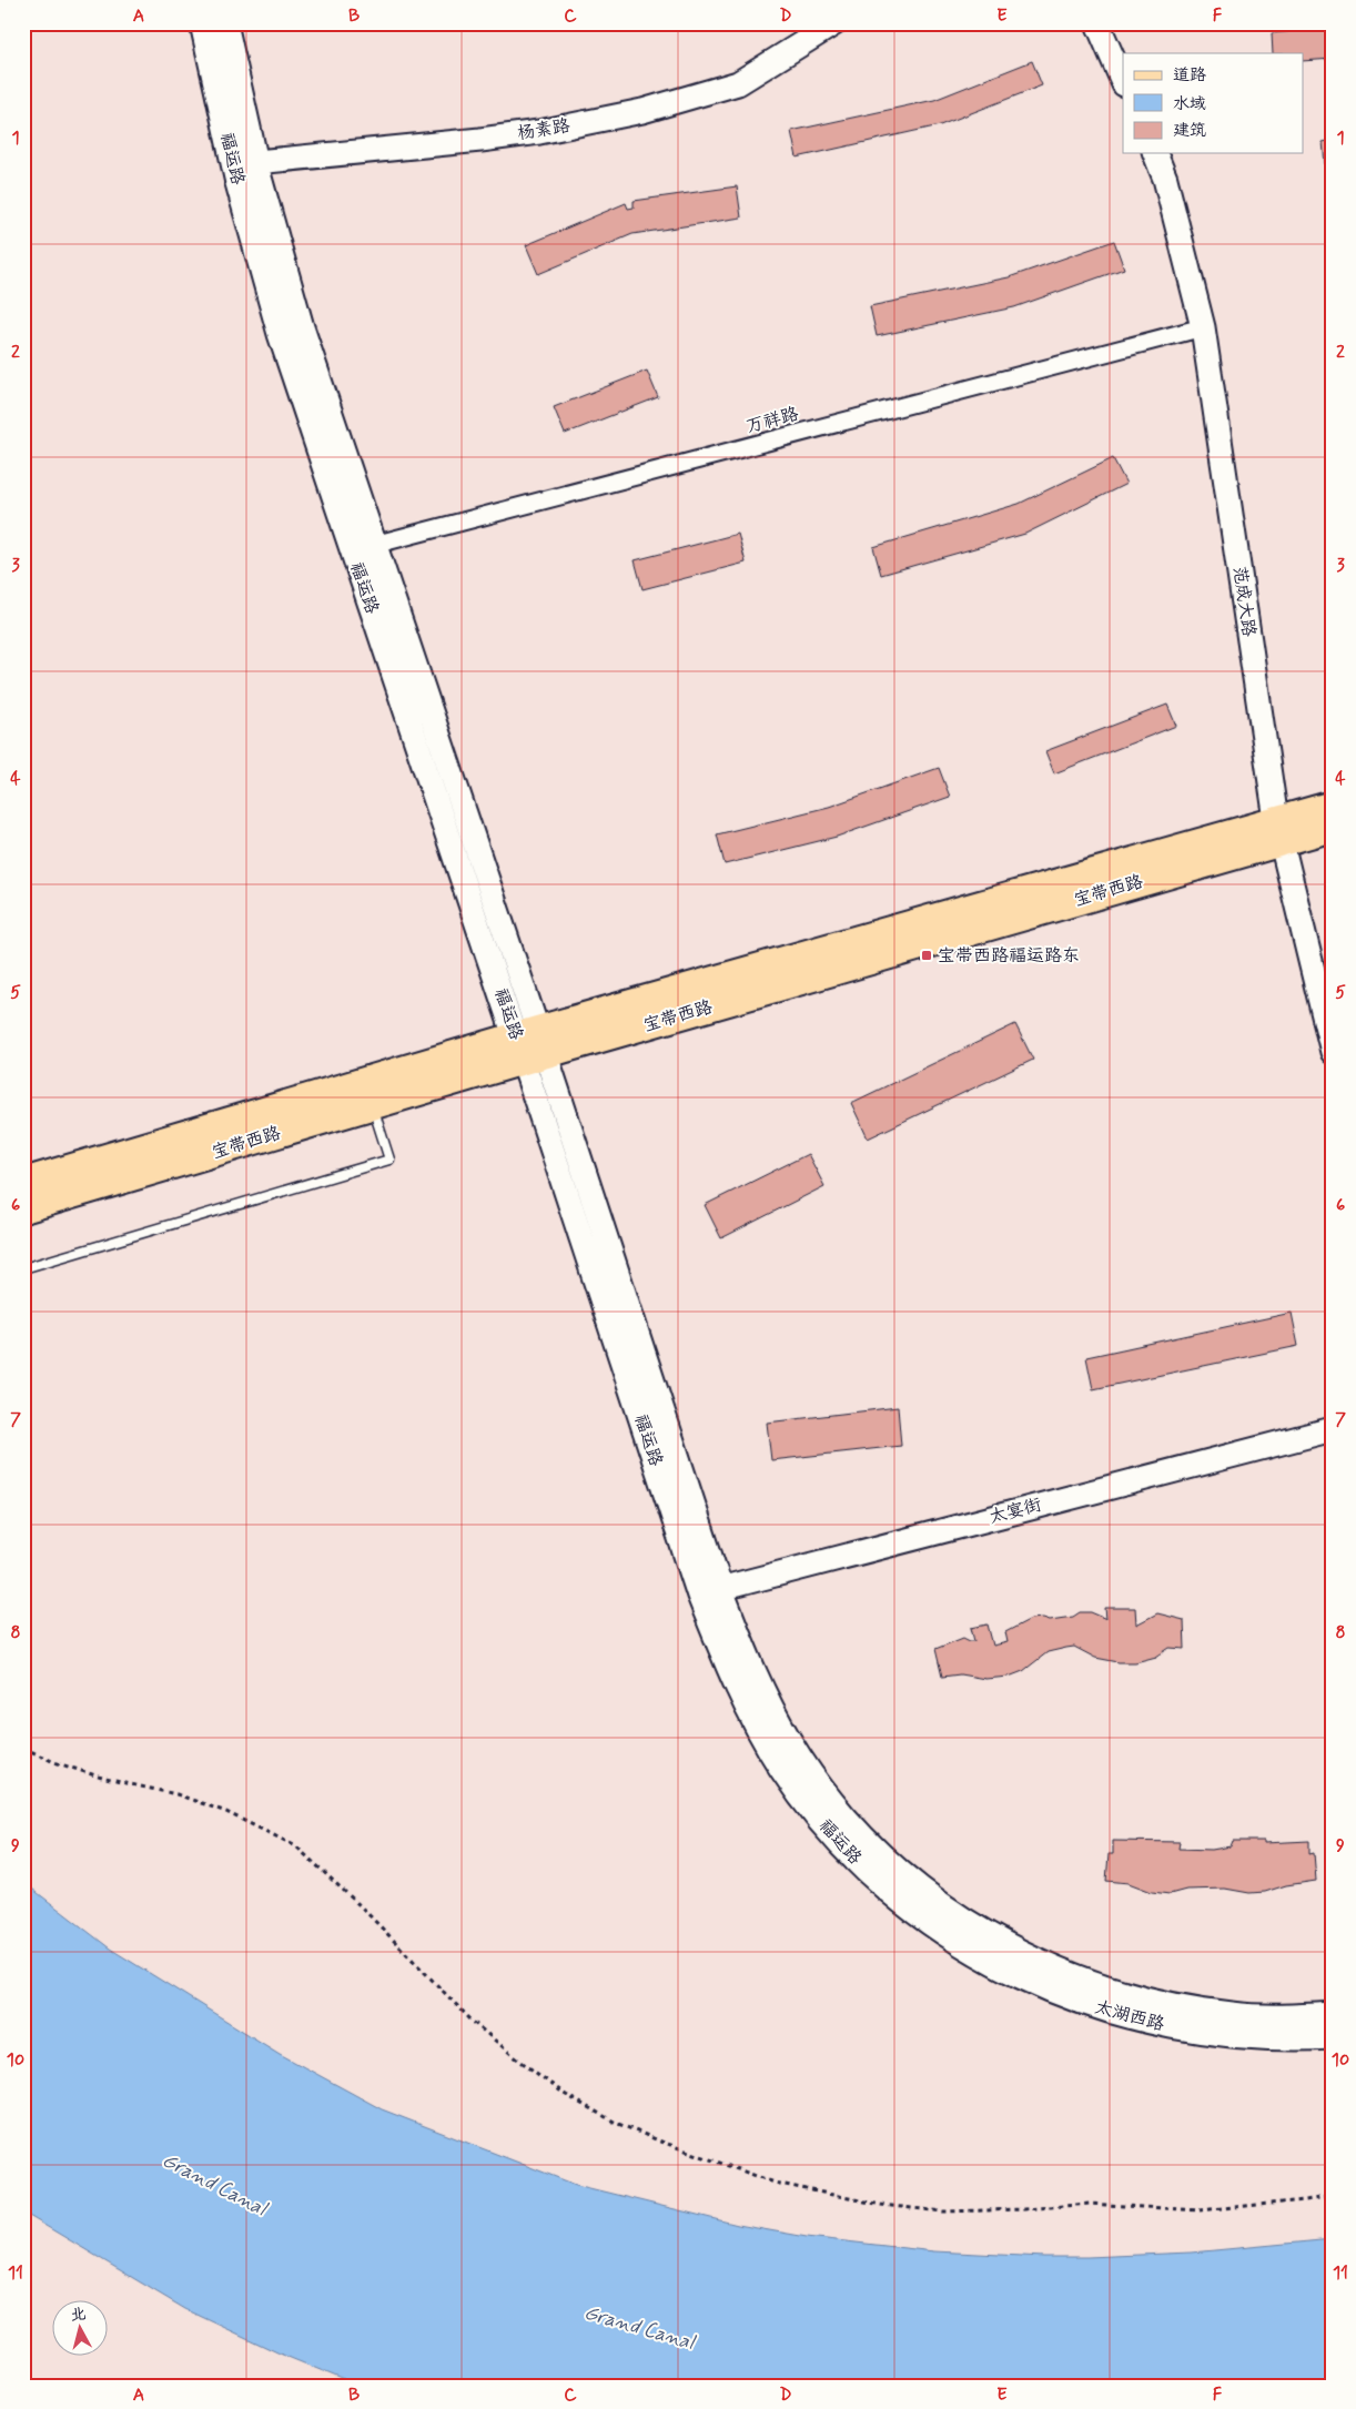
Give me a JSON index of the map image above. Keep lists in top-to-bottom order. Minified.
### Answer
{"streets":{"main road":["杨素路","福运路","范成大路","宝带西路","太宴街","太湖西路"],"street":["万祥路"]},"crossings":[["杨素路","福运路"],["福运路","万祥路"],["福运路","宝带西路"],["福运路","太宴街"],["福运路","太湖西路"],["万祥路","范成大路"],["范成大路","宝带西路"]],"water":["Grand Canal"],"places":{"transit":["宝带西路福运路东"]},"legend":["道路","水域","建筑"],"north":"top","grid":{"columns":["A","B","C","D","E","F"],"rows":["1","2","3","4","5","6","7","8","9","10","11"]}}
